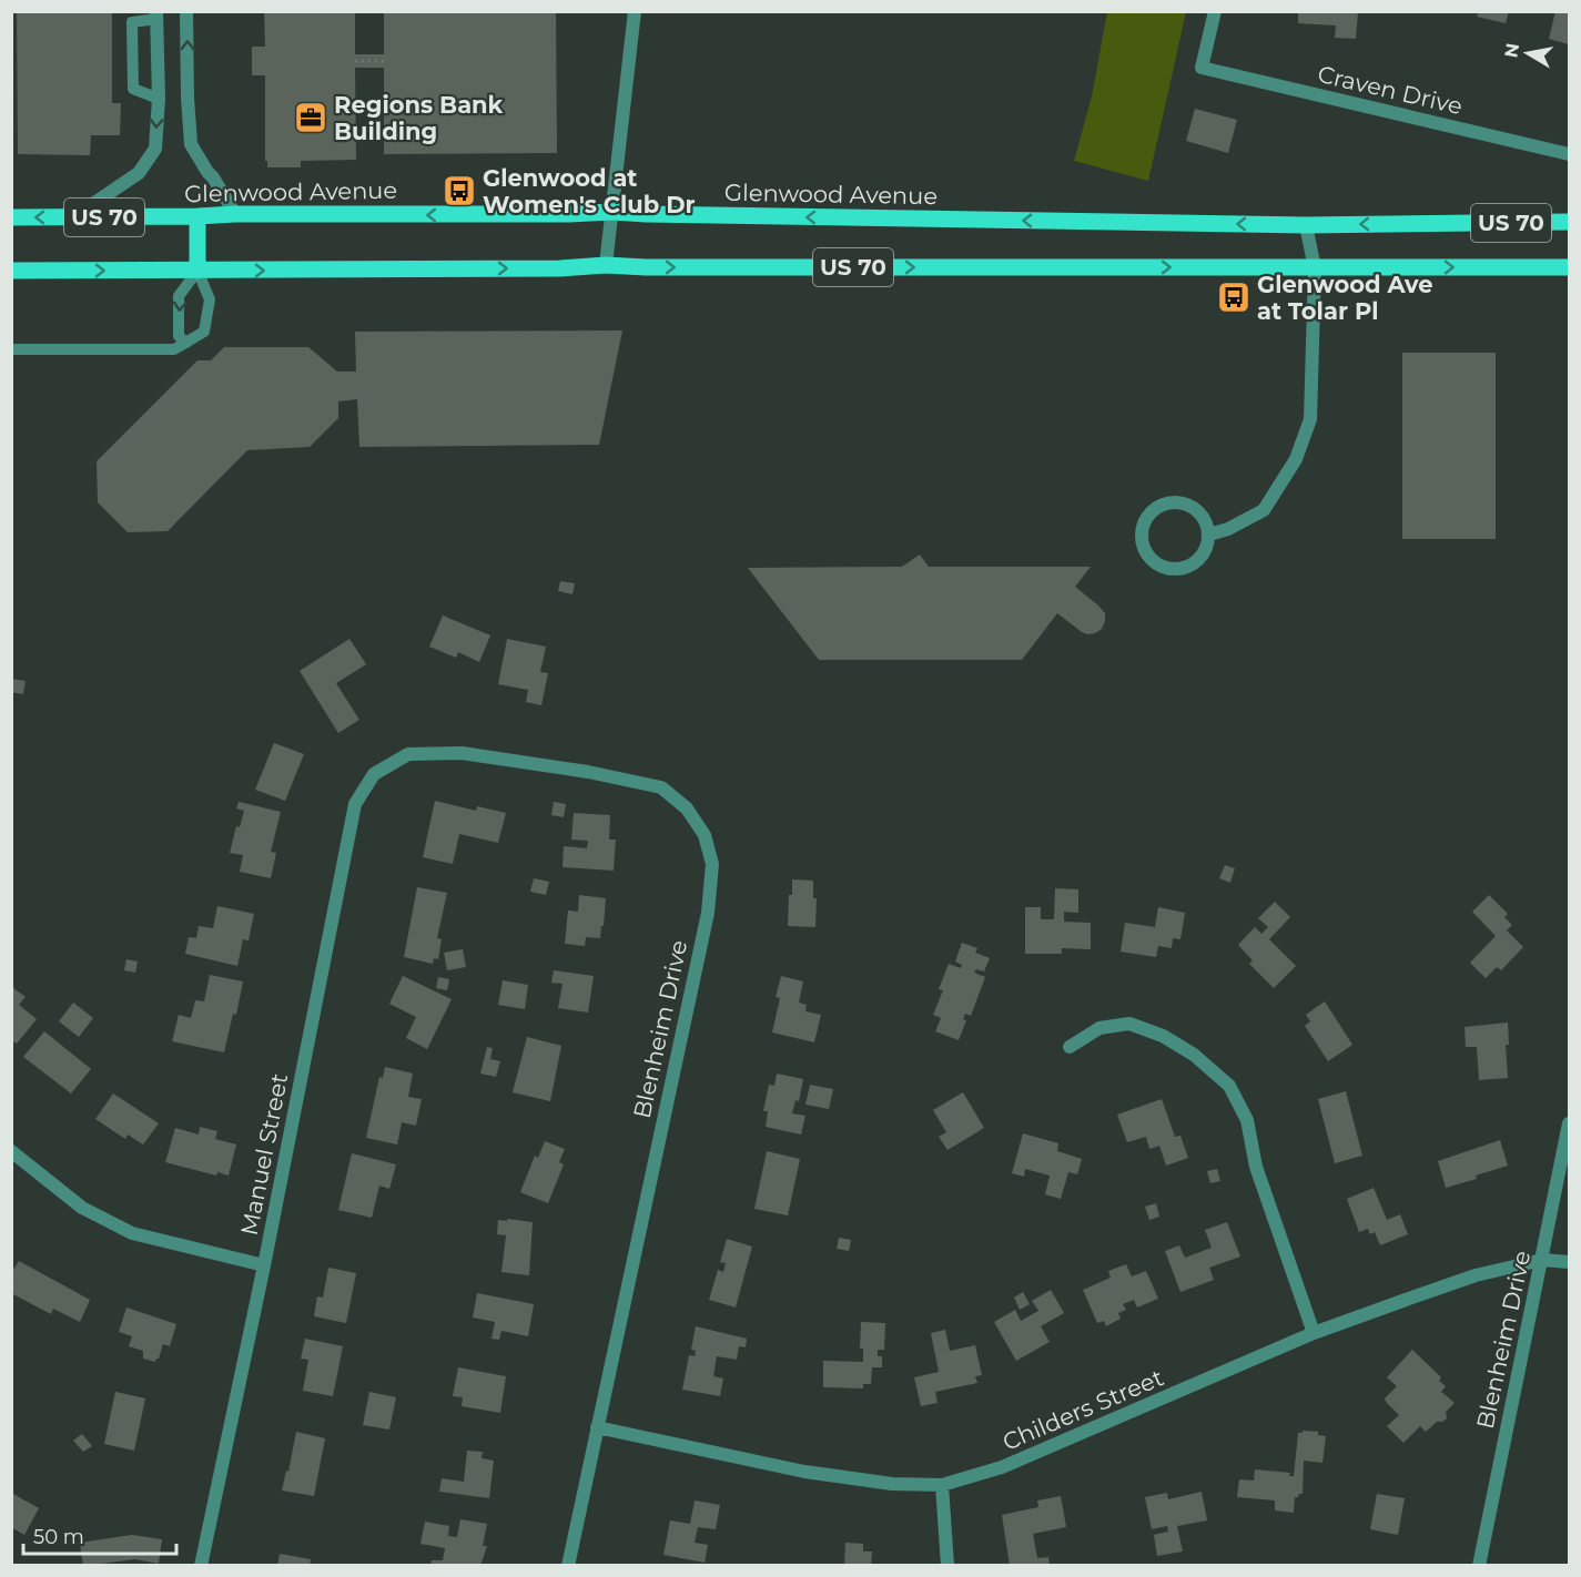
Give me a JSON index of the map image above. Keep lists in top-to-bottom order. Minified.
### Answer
{"streets":{"main road":["Glenwood Avenue","US 70"],"street":["Craven Drive","Blenheim Drive","Manuel Street","Childers Street"]},"crossings":[["Blenheim Drive","Manuel Street"],["Blenheim Drive","Childers Street"]],"places":{"office":["Regions Bank Building"],"bus stop":["Glenwood at Women's Club Dr","Glenwood Ave at Tolar Pl"]},"scale_bar":"50 m","north":"left"}
